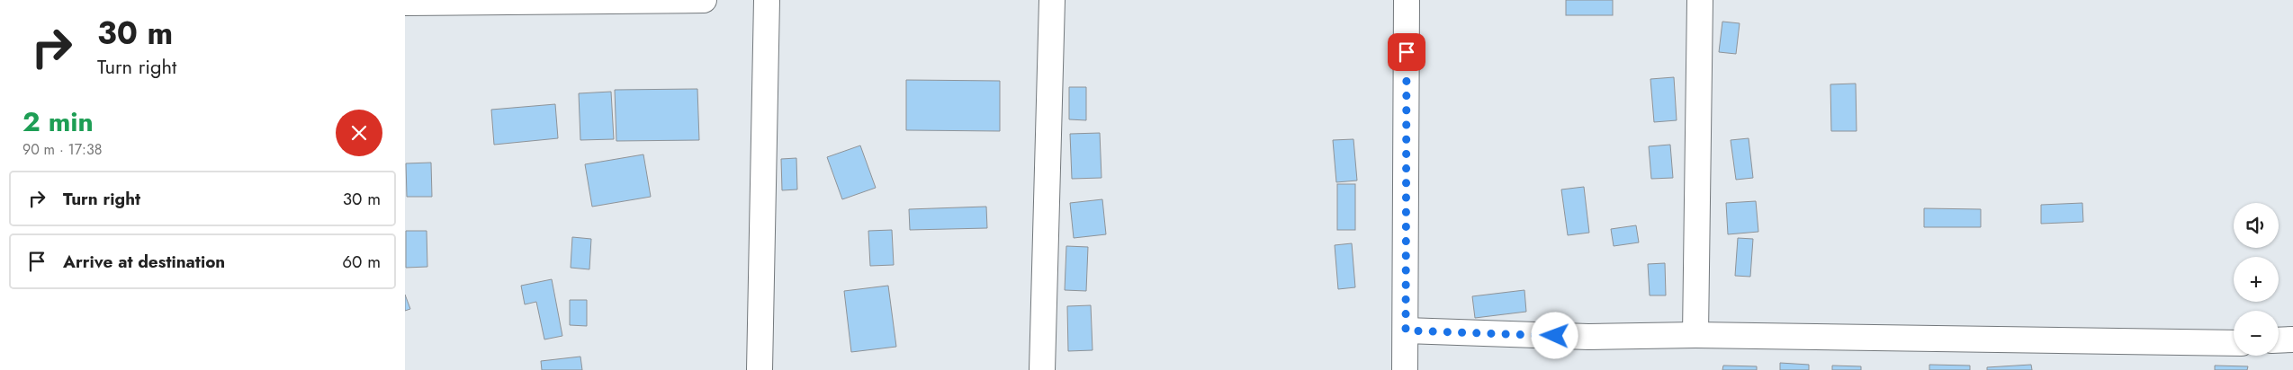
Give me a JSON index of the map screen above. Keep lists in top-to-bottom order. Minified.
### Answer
{"page":{"turn":["30 m","Turn right"],"heading":["2 min","90 m · 17:38"],"list":[{"name":"Turn right","value":"30 m"},{"name":"Arrive at destination","value":"60 m"}],"map_buttons":["+","−"]}}
